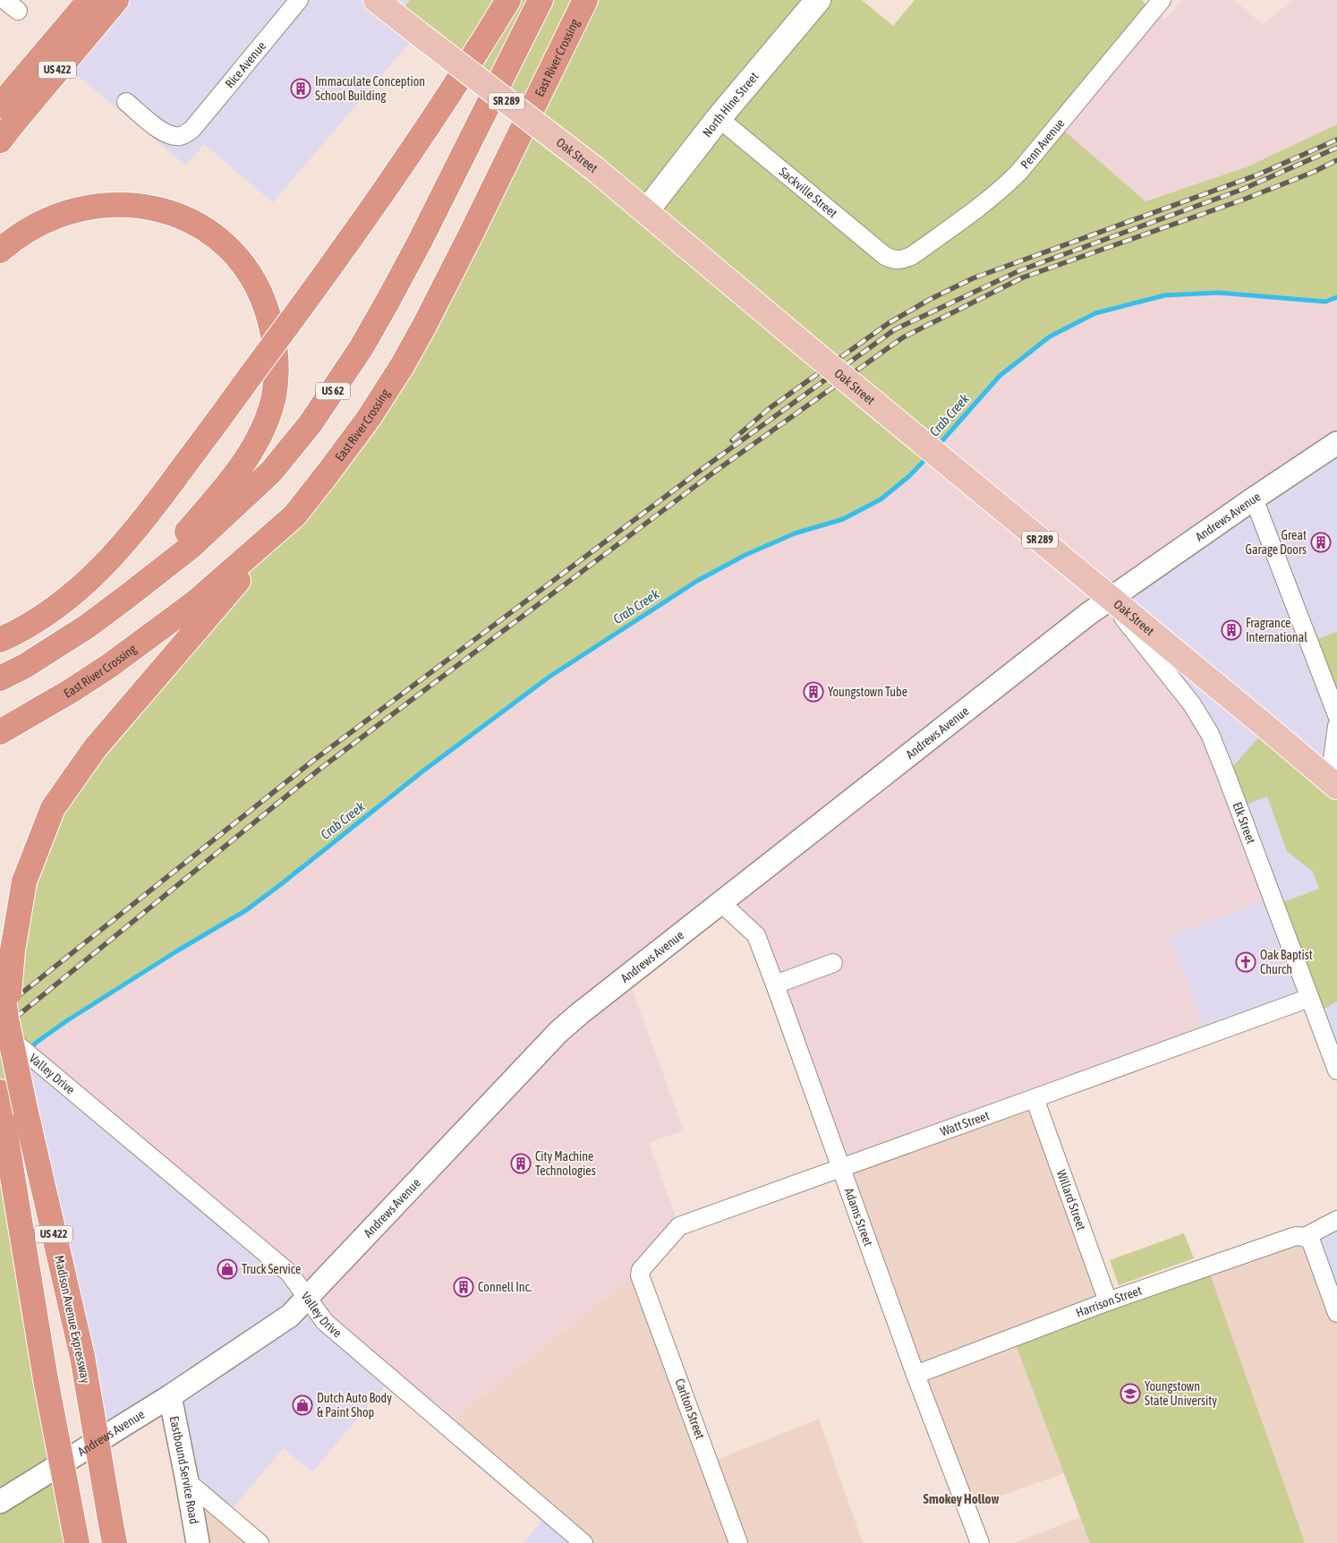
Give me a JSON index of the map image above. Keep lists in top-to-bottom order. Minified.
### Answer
{"streets":{"highway":["East River Crossing","US 422","US 62","Madison Avenue Expressway"],"main road":["SR 289","North Hine Street","Oak Street"],"street":["Rice Avenue","Penn Avenue","Sackville Street","Andrews Avenue","Elk Street","Valley Drive","Watt Street","Willard Street","Adams Street","Harrison Street","Carlton Street","Eastbound Service Road"]},"crossings":[["US 422","Valley Drive"],["US 422","Madison Avenue Expressway"],["North Hine Street","Oak Street"],["North Hine Street","Sackville Street"],["Penn Avenue","Sackville Street"],["Andrews Avenue","Elk Street"],["Andrews Avenue","Valley Drive"],["Andrews Avenue","Adams Street"],["Andrews Avenue","Eastbound Service Road"],["Elk Street","Watt Street"],["Valley Drive","Madison Avenue Expressway"],["Watt Street","Willard Street"],["Watt Street","Adams Street"],["Watt Street","Carlton Street"],["Willard Street","Harrison Street"],["Adams Street","Harrison Street"]],"districts":["Smokey Hollow"],"water":["Crab Creek"],"places":{"building":["Immaculate Conception School Building","Great Garage Doors","Fragrance International","Youngstown Tube","City Machine Technologies","Connell Inc."],"church":["Oak Baptist Church"],"shop":["Truck Service","Dutch Auto Body & Paint Shop"],"school or university":["Youngstown State University"]}}
